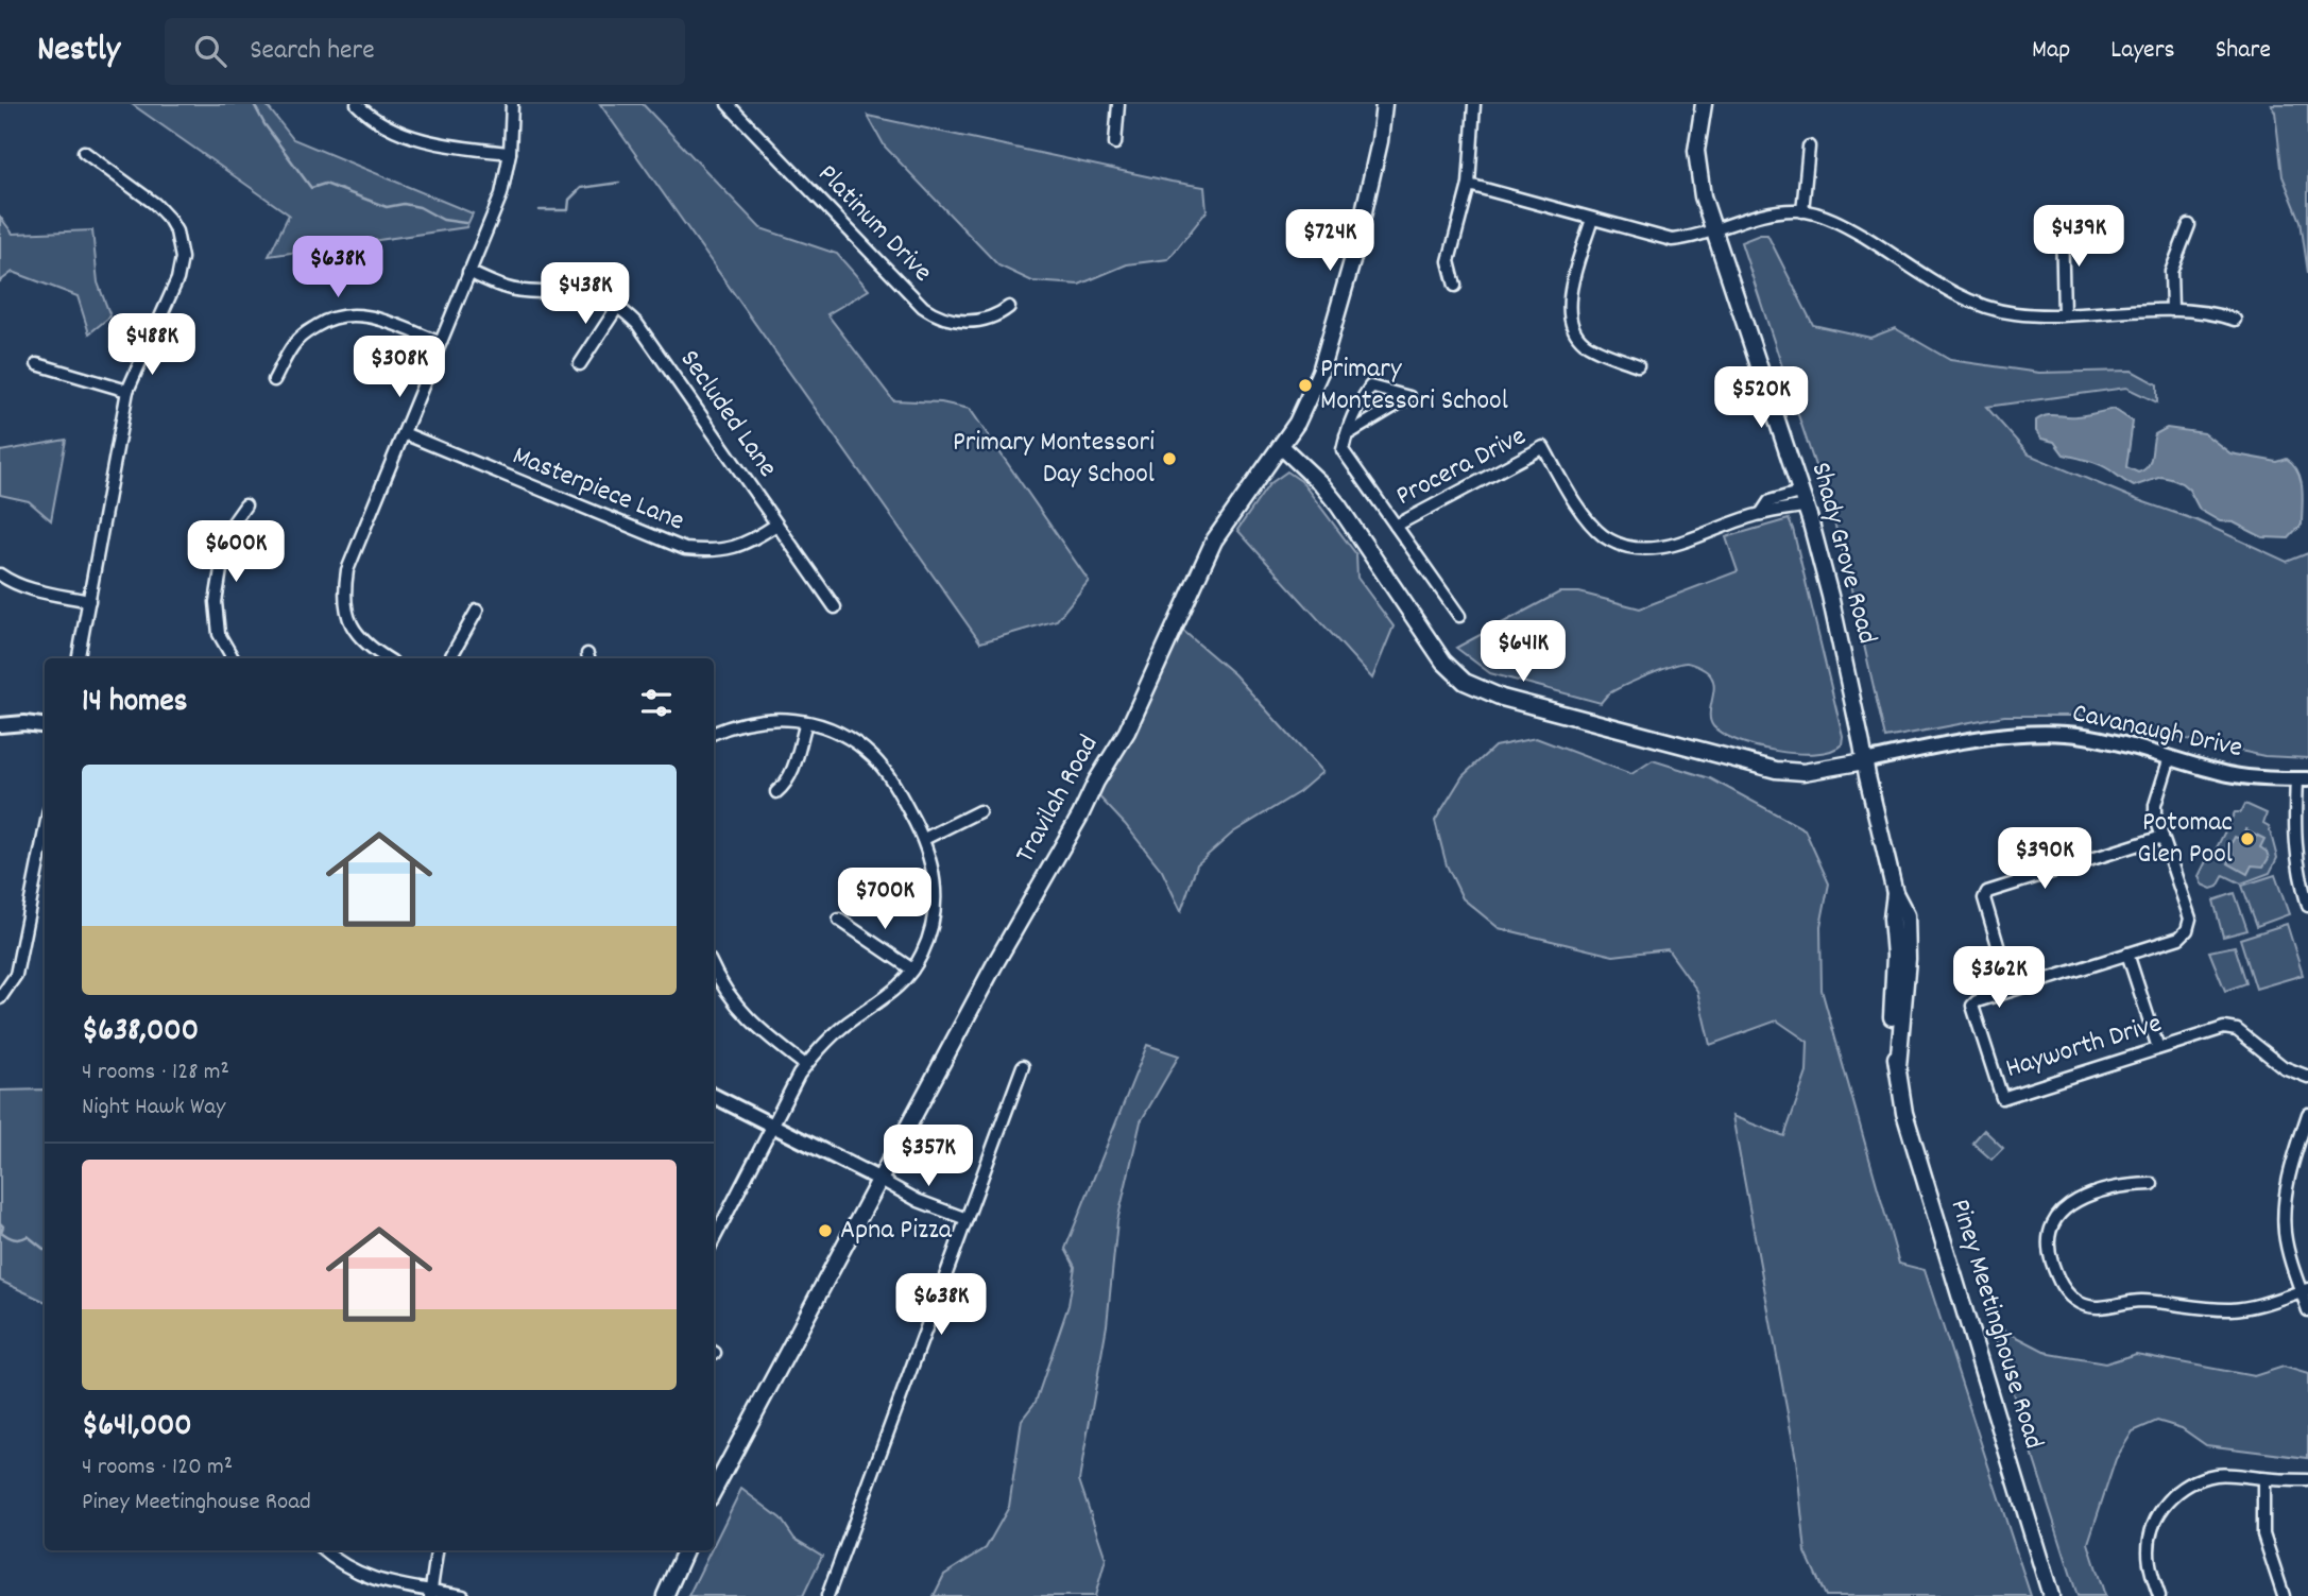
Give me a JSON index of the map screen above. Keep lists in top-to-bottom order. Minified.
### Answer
{"streets":{"main road":["Shady Grove Road","Travilah Road","Piney Meetinghouse Road"],"street":["Platinum Drive","Secluded Lane","Procera Drive","Masterpiece Lane","Cavanaugh Drive","Hayworth Drive"]},"crossings":[["Secluded Lane","Masterpiece Lane"],["Procera Drive","Shady Grove Road"],["Shady Grove Road","Cavanaugh Drive"],["Shady Grove Road","Piney Meetinghouse Road"],["Cavanaugh Drive","Hayworth Drive"],["Cavanaugh Drive","Piney Meetinghouse Road"]],"places":["Primary Montessori School","Primary Montessori Day School","Potomac Glen Pool","Apna Pizza"],"page":{"header":"Nestly","search":"Search here","nav":["Map","Layers","Share"],"price":["$439K","$724K","$638K","$438K","$488K","$308K","$520K","$600K","$641K","$390K","$700K","$362K","$357K","$638K"],"heading":"14 homes","list":[{"name":"$638,000","note":"4 rooms · 128 m² · Night Hawk Way"},{"name":"$641,000","note":"4 rooms · 120 m² · Piney Meetinghouse Road"}]}}
